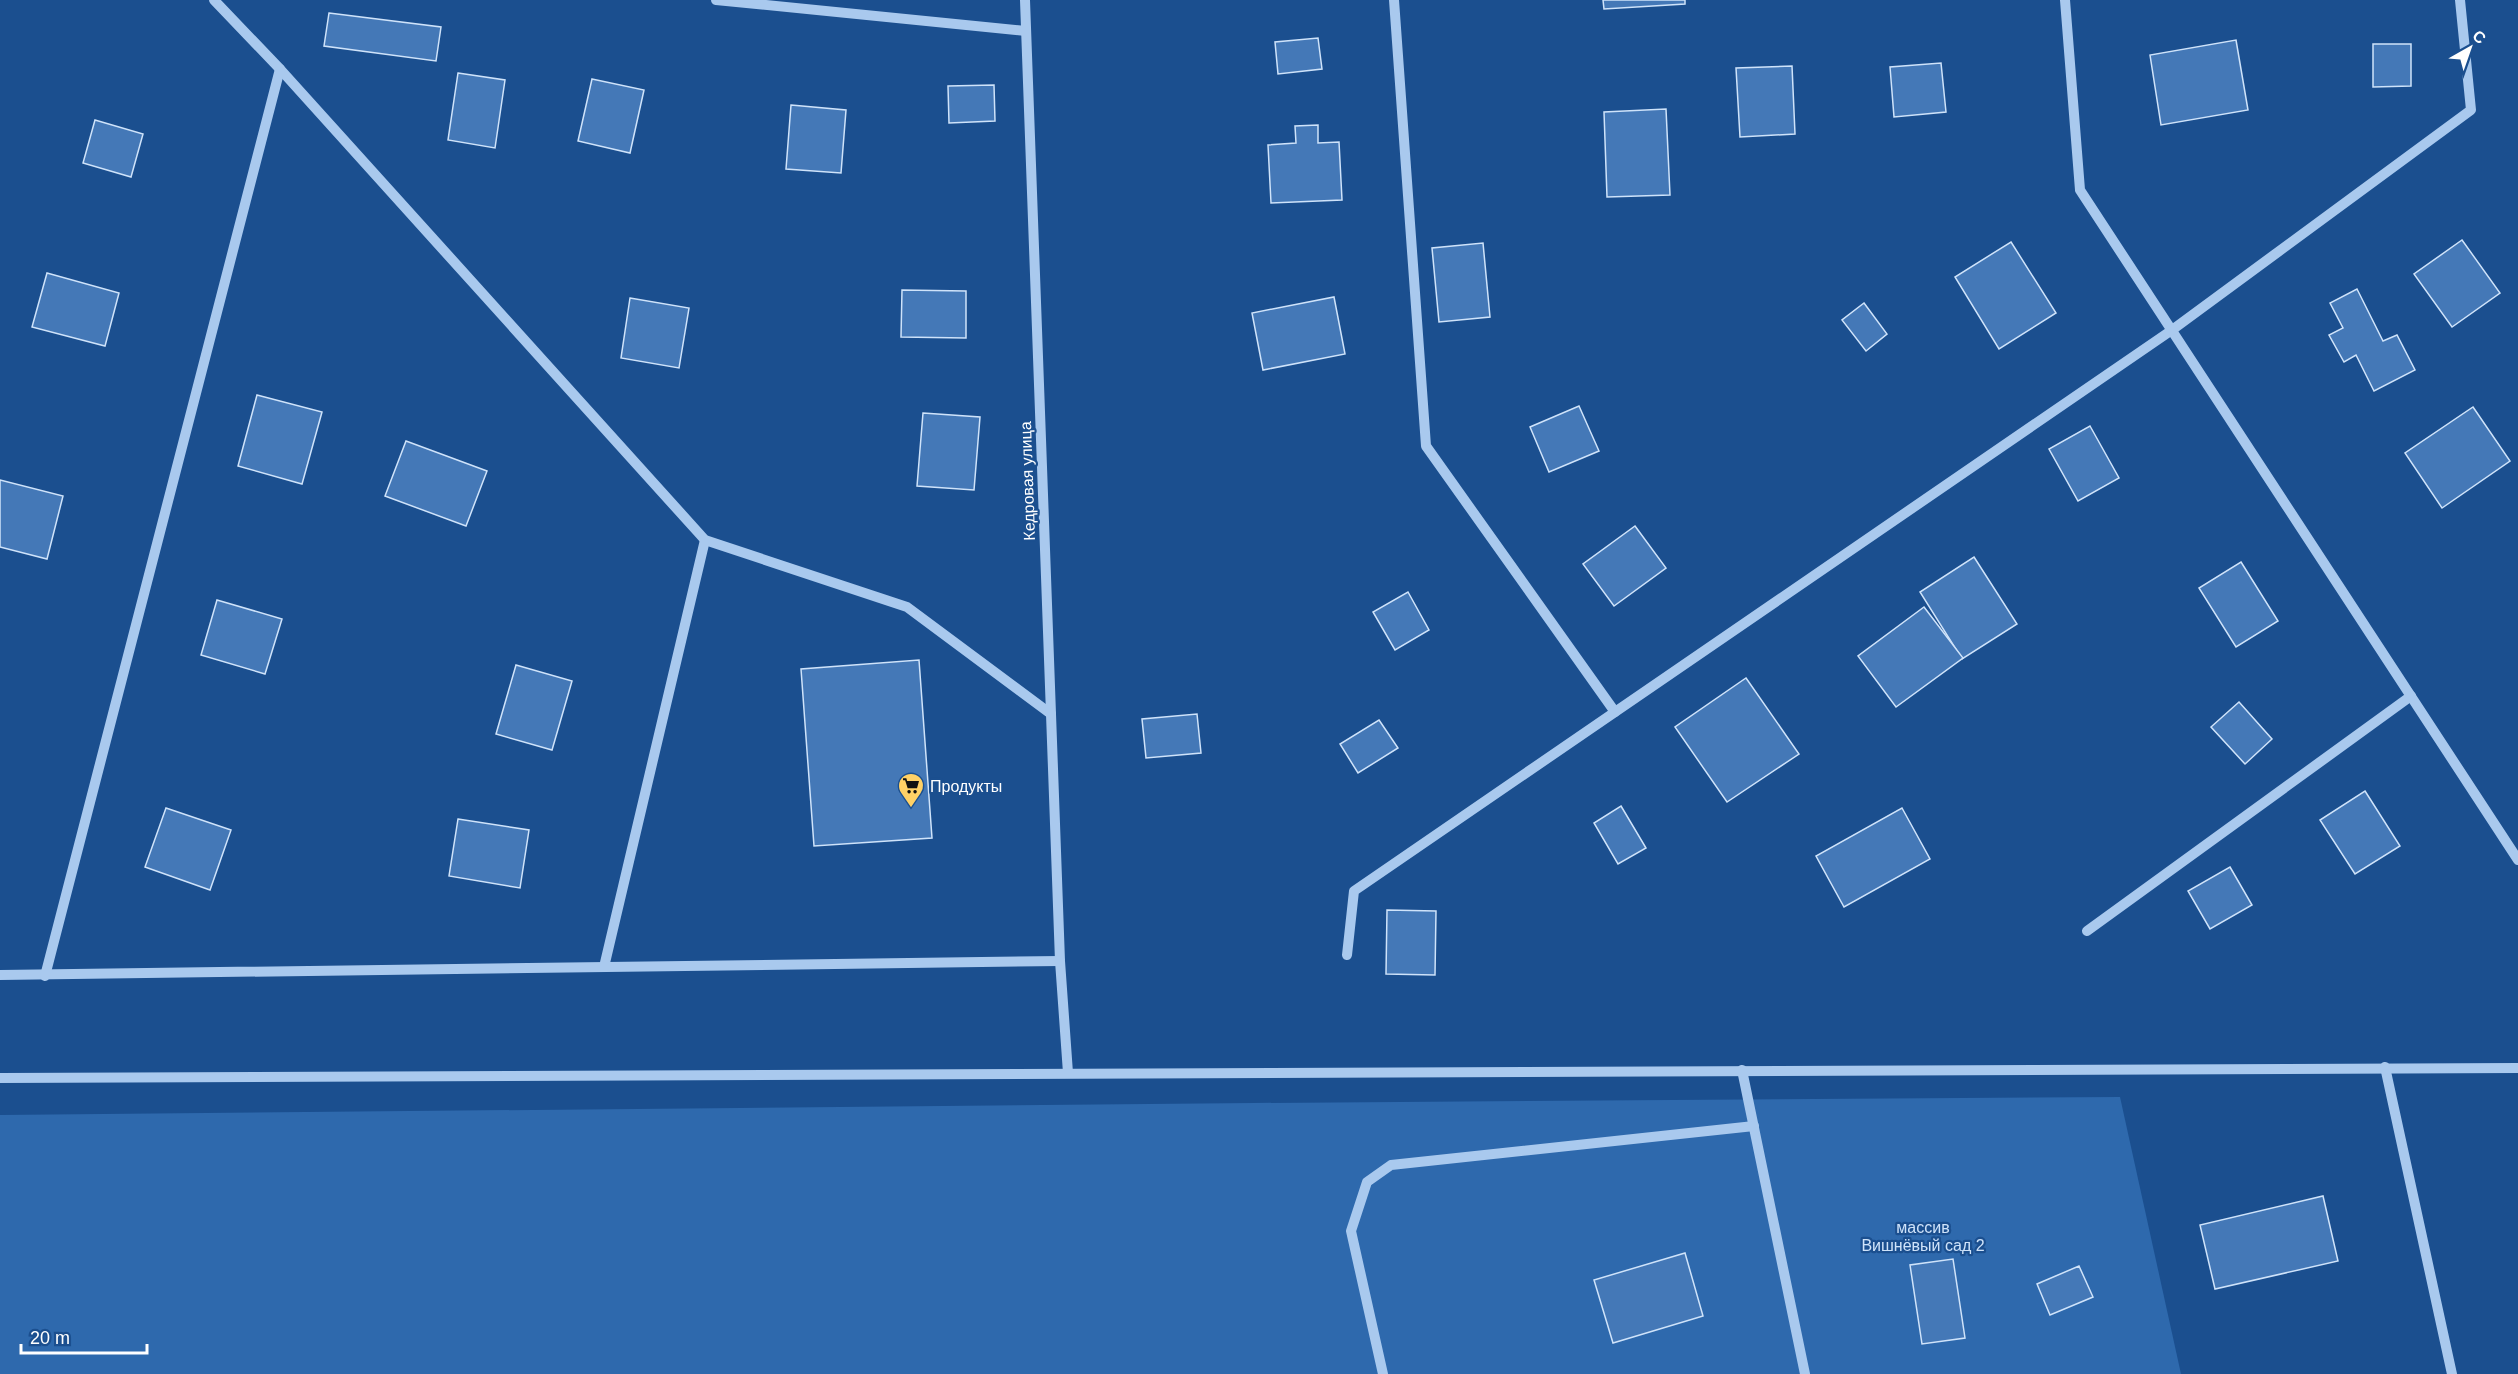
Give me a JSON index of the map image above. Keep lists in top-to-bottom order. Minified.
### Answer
{"streets":{"street":["Кедровая улица"]},"parks":["массив Вишнёвый сад 2"],"places":{"supermarket":["Продукты"]},"scale_bar":"20 m","north":"top right"}
